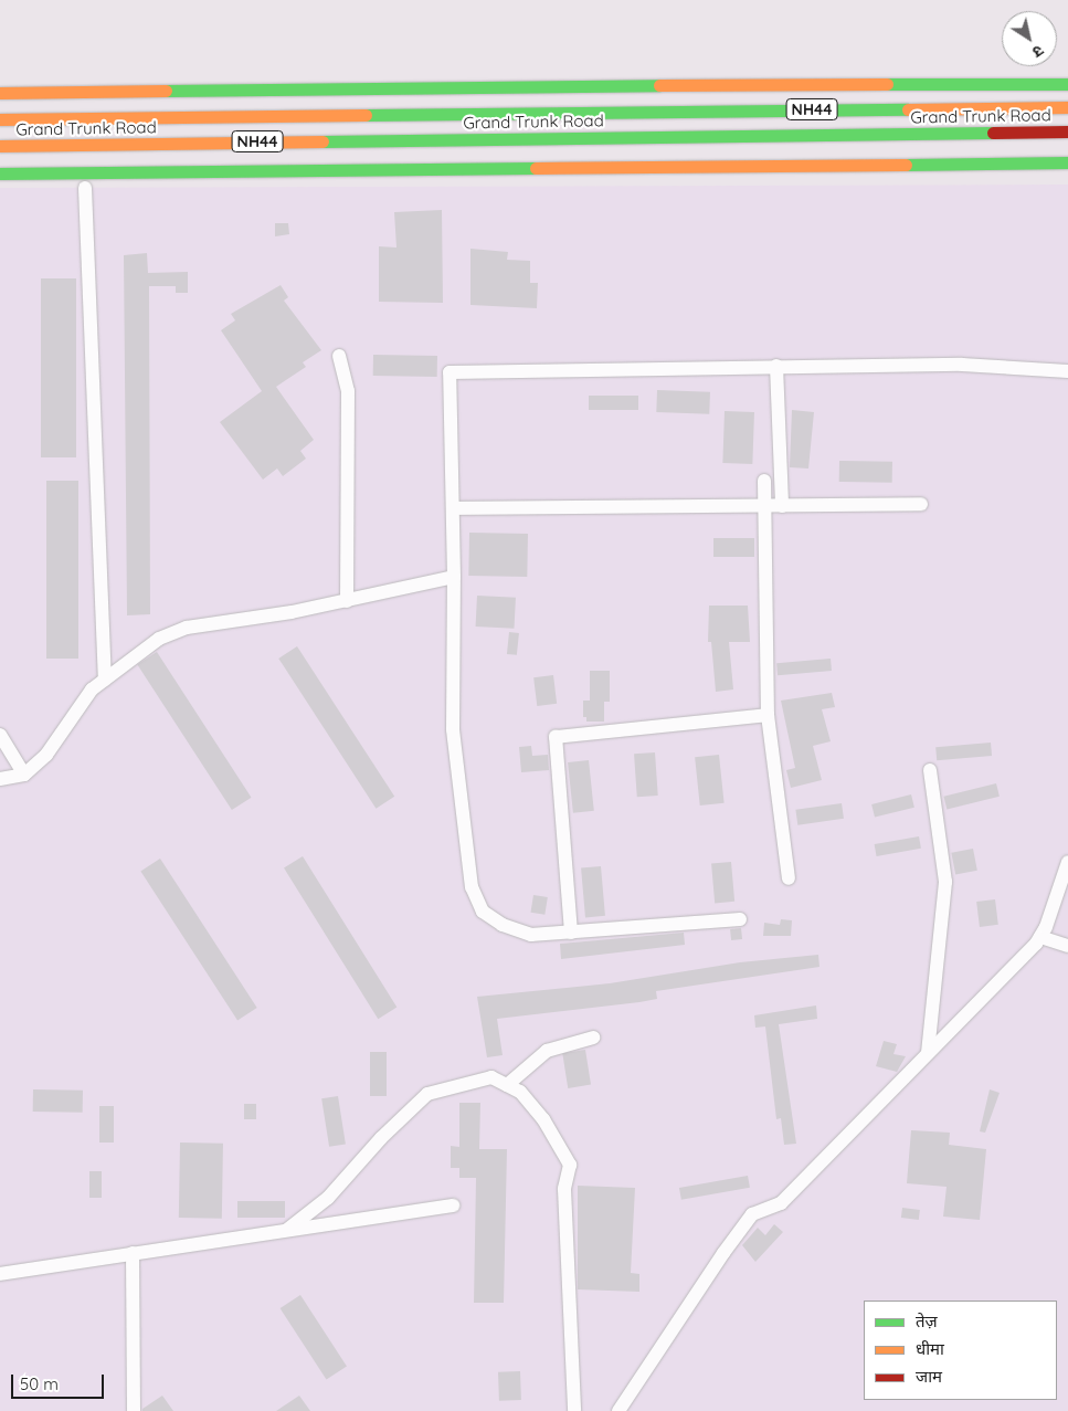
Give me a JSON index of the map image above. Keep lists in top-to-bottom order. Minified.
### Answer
{"streets":{"main road":["NH44","Grand Trunk Road"]},"legend":["तेज़","धीमा","जाम"],"scale_bar":"50 m","north":"bottom right"}
